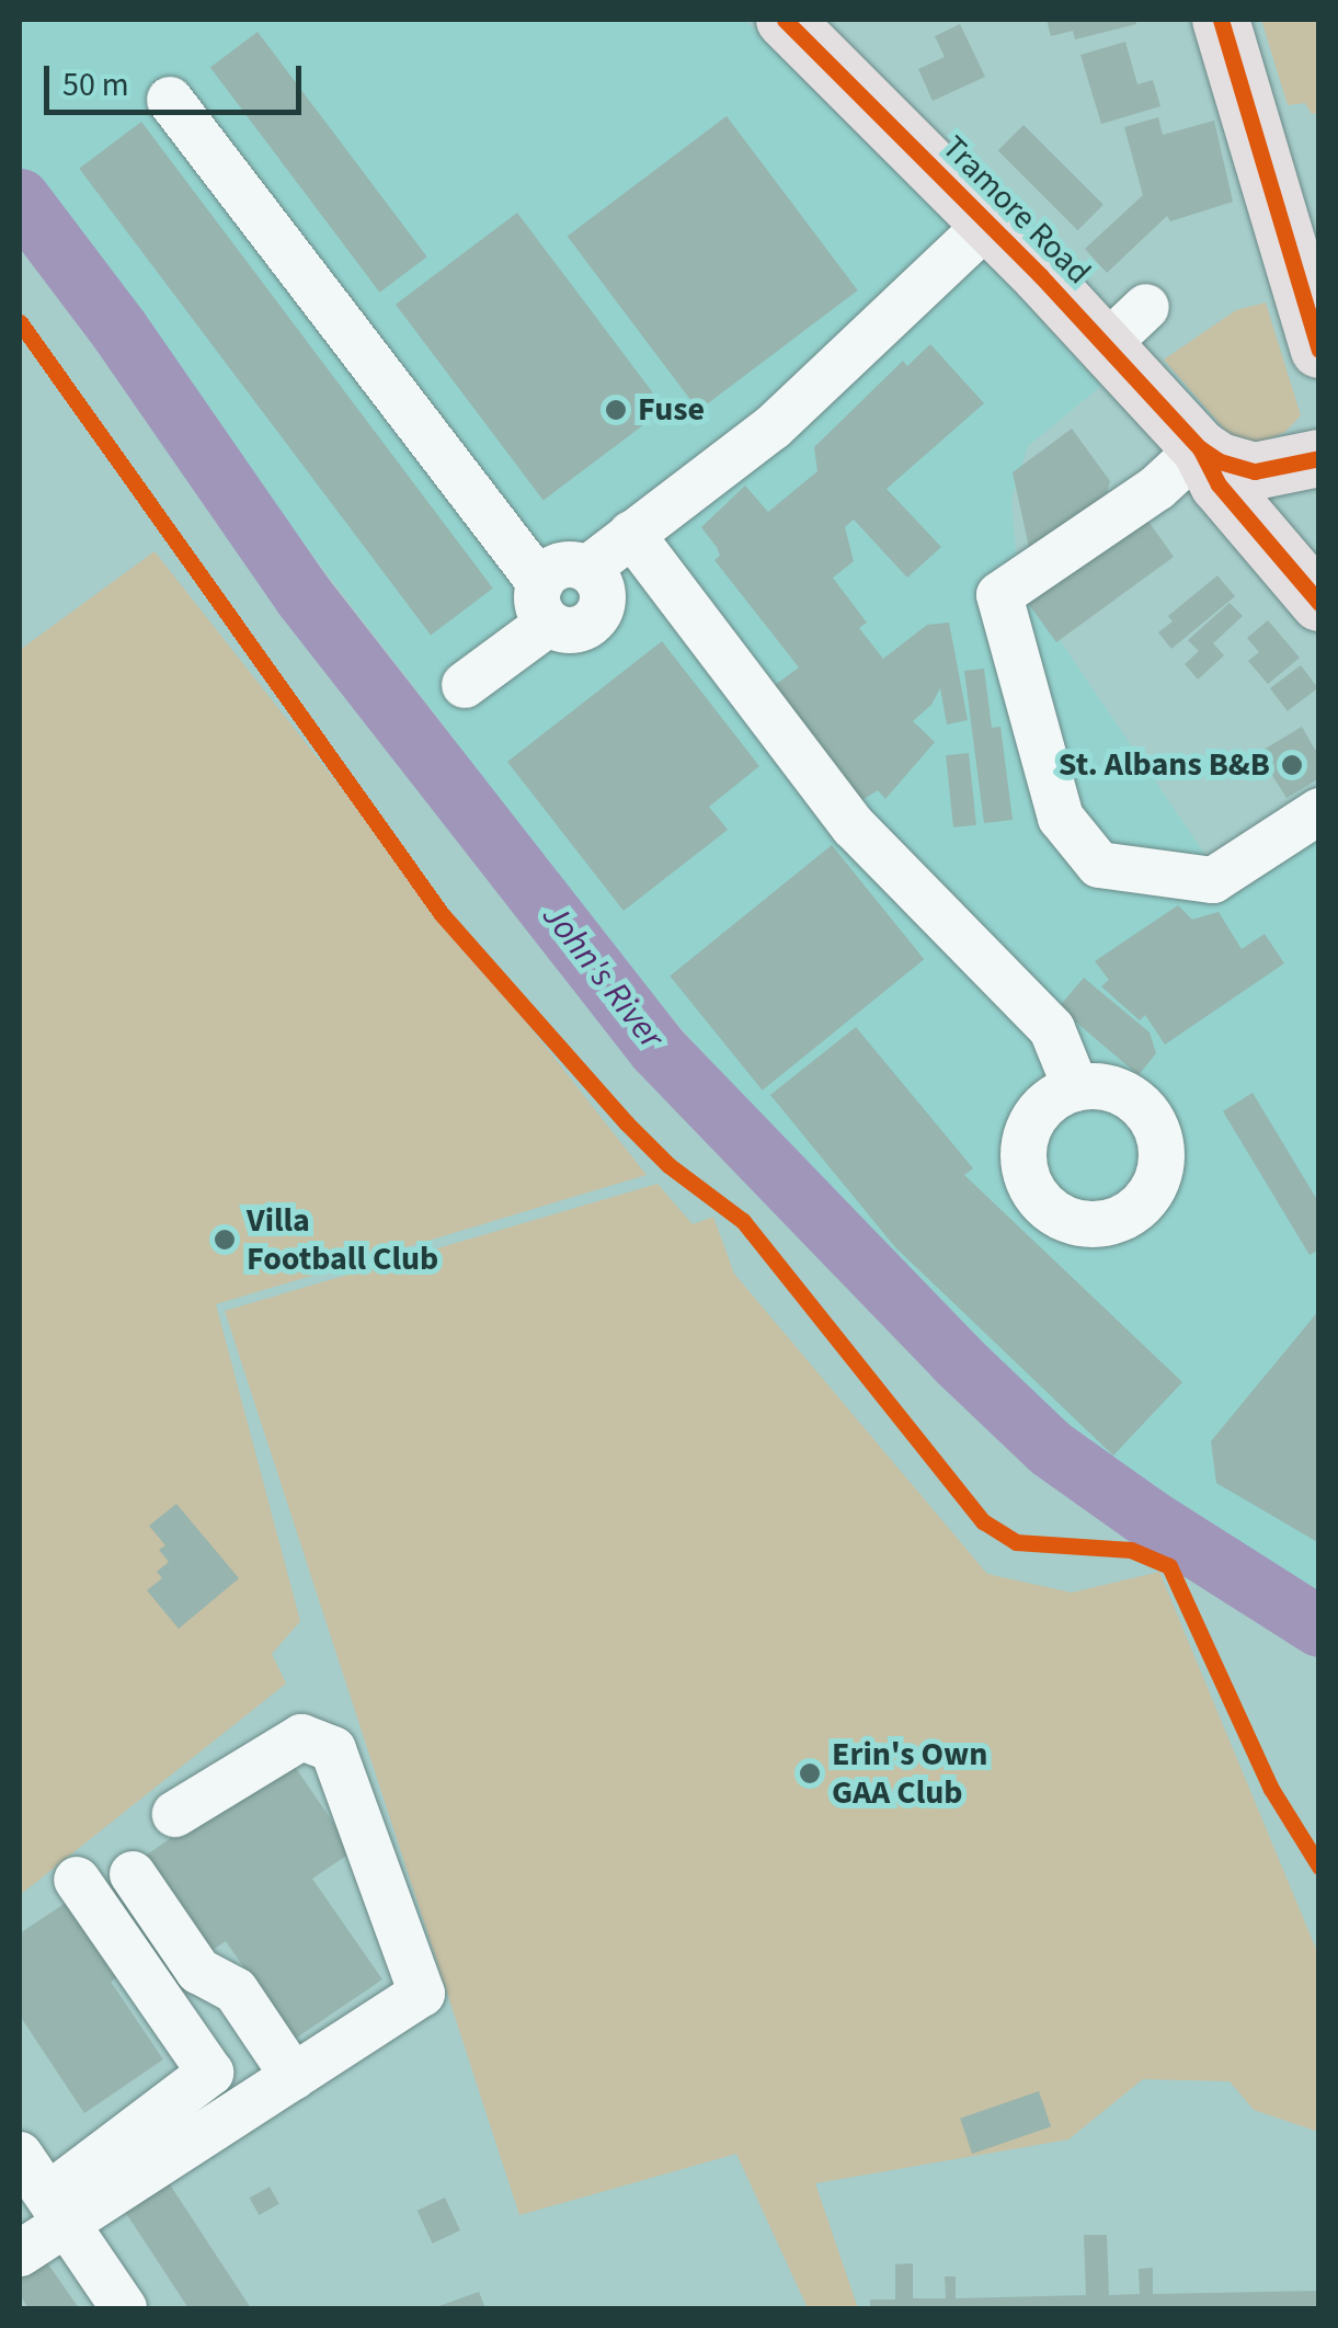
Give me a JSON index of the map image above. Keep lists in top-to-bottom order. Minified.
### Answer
{"streets":{"main road":["Tramore Road"]},"water":["John's River"],"places":["Fuse","St. Albans B&B","Villa Football Club","Erin's Own GAA Club"],"scale_bar":"50 m"}
